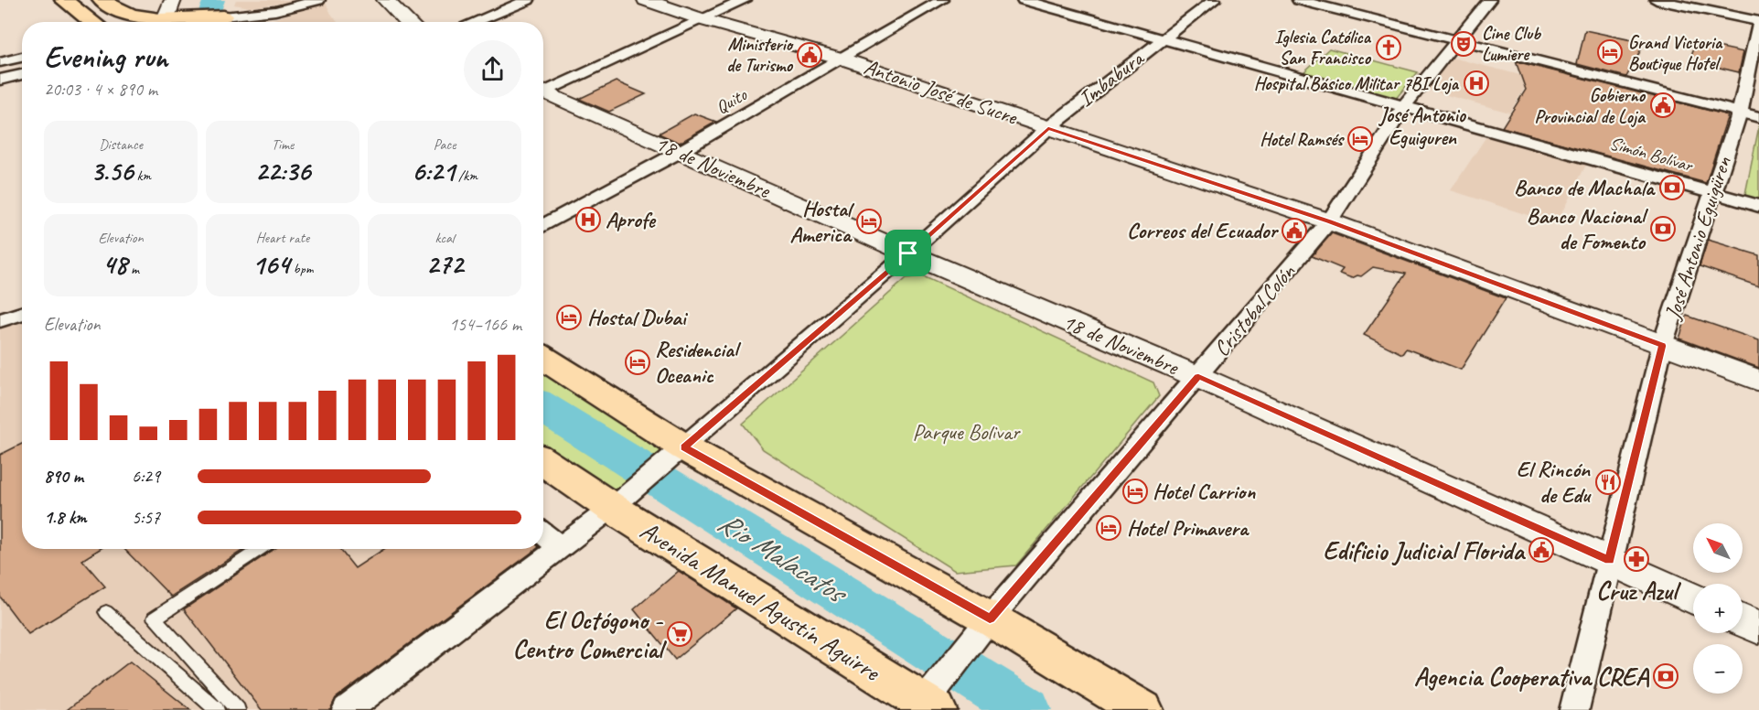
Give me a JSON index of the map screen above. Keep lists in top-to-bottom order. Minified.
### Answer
{"streets":{"main road":["Avenida Manuel Agustín Aguirre"],"street":["Imbabura","Antonio José de Sucre","Quito","Simón Bolívar","18 de Noviembre","José Antonio Eguigüren","Cristobal Colón"]},"crossings":[["Imbabura","Antonio José de Sucre"],["Imbabura","Simón Bolívar"],["Imbabura","18 de Noviembre"],["Imbabura","Avenida Manuel Agustín Aguirre"],["Antonio José de Sucre","Quito"],["Antonio José de Sucre","José Antonio Eguigüren"],["Antonio José de Sucre","Cristobal Colón"],["Quito","18 de Noviembre"],["Simón Bolívar","José Antonio Eguigüren"],["Simón Bolívar","Cristobal Colón"],["18 de Noviembre","José Antonio Eguigüren"],["18 de Noviembre","Cristobal Colón"],["Cristobal Colón","Avenida Manuel Agustín Aguirre"]],"districts":["José Antonio Eguiguren"],"water":["Rio Malacatos"],"parks":["Parque Bolivar"],"places":{"theatre":["Cine Club Lumiere"],"church":["Iglesia Católica San Francisco"],"hotel":["Grand Victoria Boutique Hotel","Hotel Ramsés","Hostal America","Hostal Dubai","Residencial Oceanic","Hotel Carrion","Hotel Primavera"],"public building":["Ministerio de Turismo","Gobierno Provincial de Loja","Correos del Ecuador","Edificio Judicial Florida"],"hospital":["Hospital Básico Militar 7BI Loja","Aprofe"],"bank":["Banco de Machala","Banco Nacional de Fomento","Agencia Cooperativa CREA"],"restaurant":["El Rincón de Edu"],"pharmacy":["Cruz Azul"],"supermarket":["El Octógono - Centro Comercial"]},"north":"top left","page":{"heading":["Evening run","20:03 · 4 × 890 m"],"stats":[["Distance","3.56 km"],["Time","22:36"],["Pace","6:21 /km"],["Elevation","48 m"],["Heart rate","164 bpm"],["kcal","272"]],"chart":["Elevation","154–166 m"],"list":[{"name":"890 m","note":"6:29"},{"name":"1.8 km","note":"5:57"}],"map_buttons":["+","−"]}}
